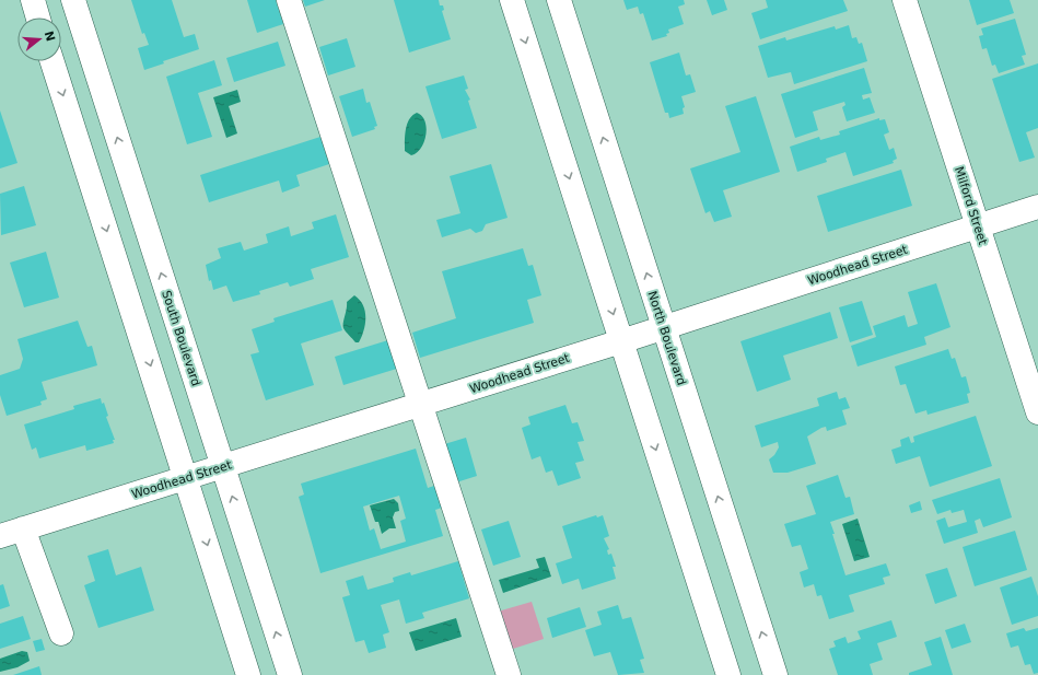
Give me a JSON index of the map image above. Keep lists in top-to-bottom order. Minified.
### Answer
{"streets":{"street":["Milford Street","Woodhead Street","South Boulevard","North Boulevard"]},"crossings":[["Milford Street","Woodhead Street"],["Woodhead Street","South Boulevard"],["Woodhead Street","North Boulevard"]],"north":"right"}
